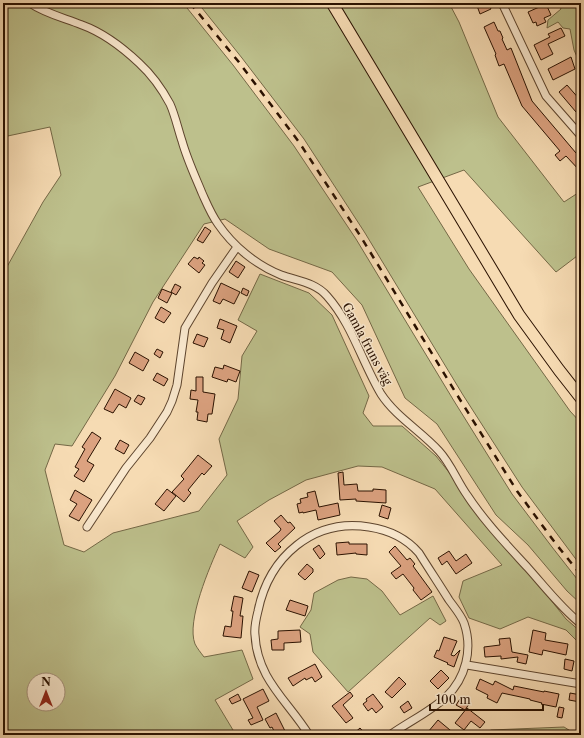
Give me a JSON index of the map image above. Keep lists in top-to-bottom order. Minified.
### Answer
{"streets":{"street":["Gamla fruns väg"]},"scale_bar":"100 m","north":"top"}
